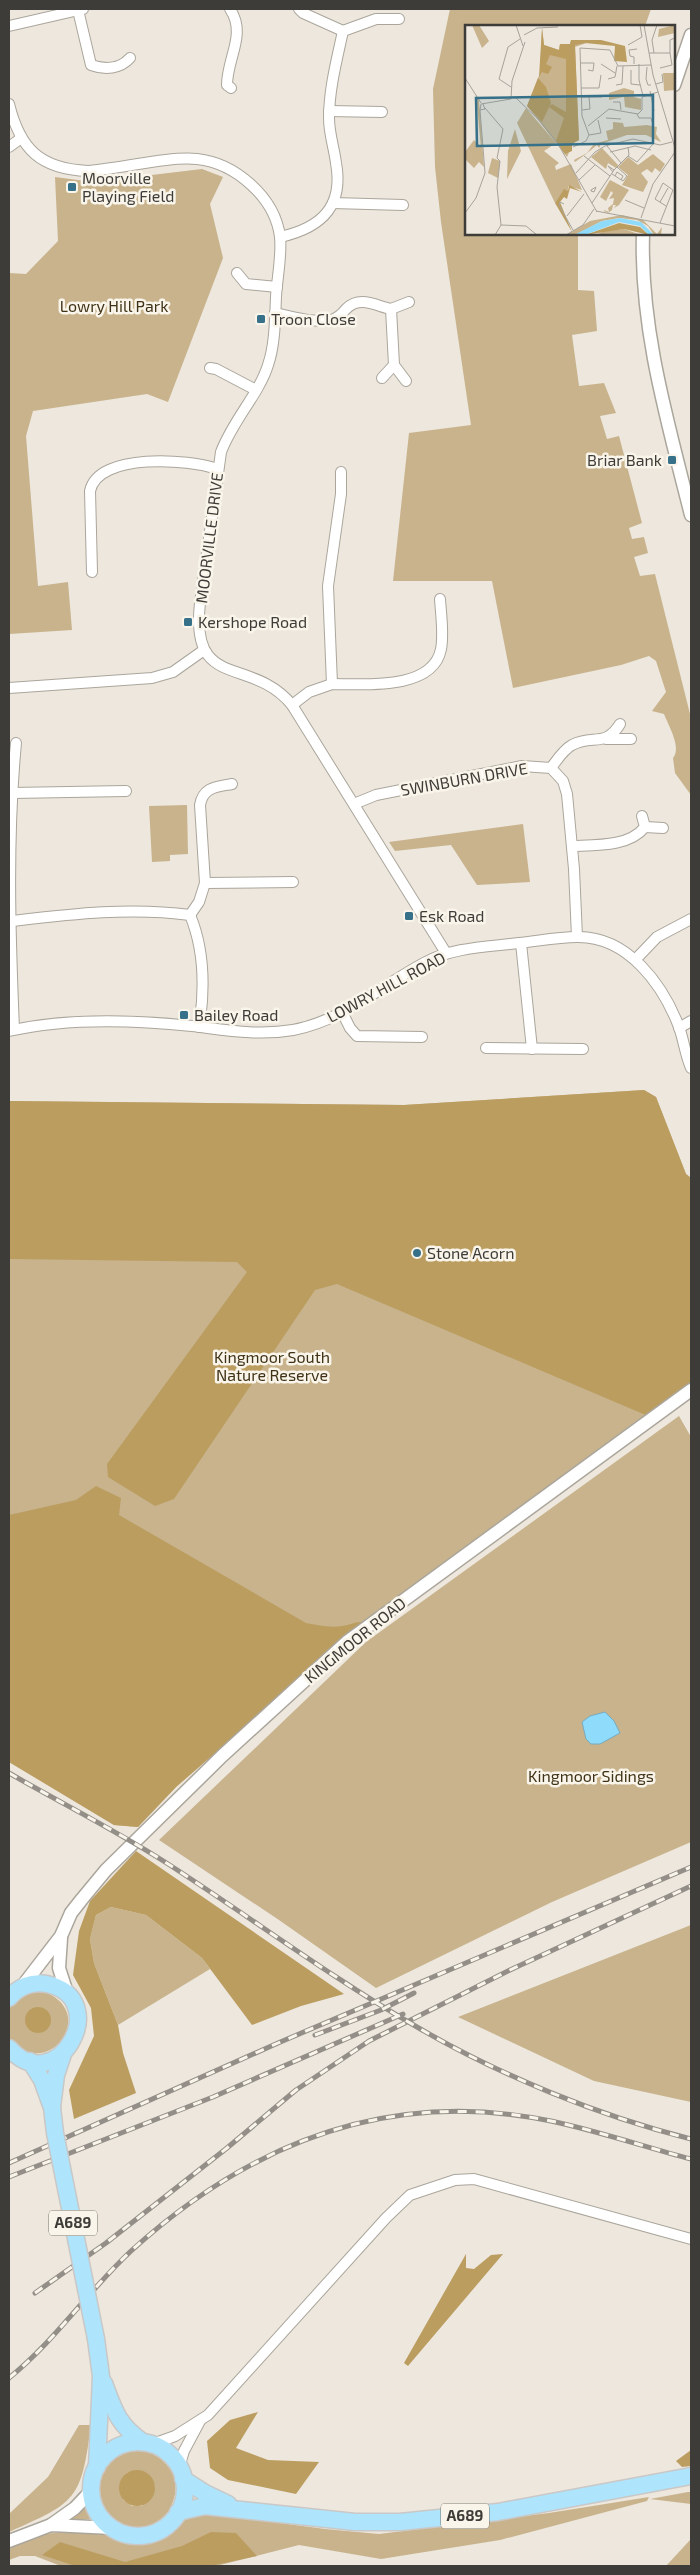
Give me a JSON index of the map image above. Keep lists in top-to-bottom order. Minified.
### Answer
{"streets":{"highway":["A689"],"street":["MOORVILLE DRIVE","SWINBURN DRIVE","LOWRY HILL ROAD","KINGMOOR ROAD"]},"crossings":[["SWINBURN DRIVE","LOWRY HILL ROAD"],["KINGMOOR ROAD","A689"]],"parks":["Lowry Hill Park","Kingmoor South Nature Reserve","Kingmoor Sidings"],"places":{"transit":["Moorville Playing Field","Troon Close","Briar Bank","Kershope Road","Esk Road","Bailey Road"],"other":["Stone Acorn"]}}
